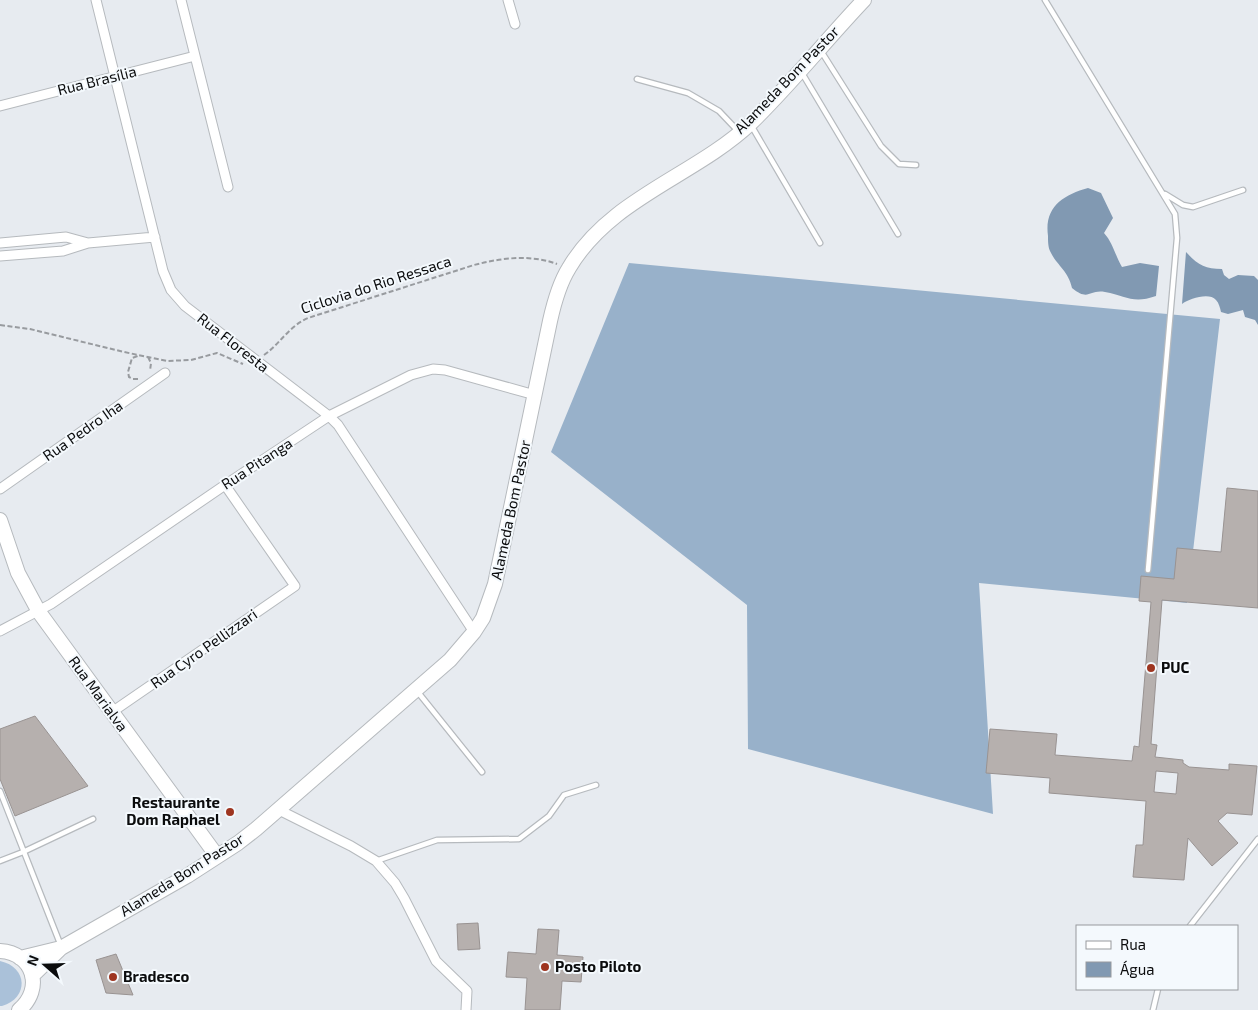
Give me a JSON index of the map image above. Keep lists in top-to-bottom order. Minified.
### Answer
{"streets":{"main road":["Alameda Bom Pastor","Rua Marialva"],"street":["Rua Brasília","Rua Floresta","Rua Pedro Iha","Rua Pitanga","Rua Cyro Pellizzari"],"path":["Ciclovia do Rio Ressaca"]},"crossings":[["Alameda Bom Pastor","Ciclovia do Rio Ressaca"],["Alameda Bom Pastor","Rua Floresta"],["Alameda Bom Pastor","Rua Pitanga"],["Alameda Bom Pastor","Rua Marialva"],["Rua Brasília","Rua Floresta"],["Ciclovia do Rio Ressaca","Rua Floresta"],["Rua Floresta","Rua Pitanga"],["Rua Pitanga","Rua Cyro Pellizzari"],["Rua Pitanga","Rua Marialva"],["Rua Cyro Pellizzari","Rua Marialva"]],"places":["PUC","Restaurante Dom Raphael","Posto Piloto","Bradesco"],"legend":["Rua","Água"],"north":"left"}
